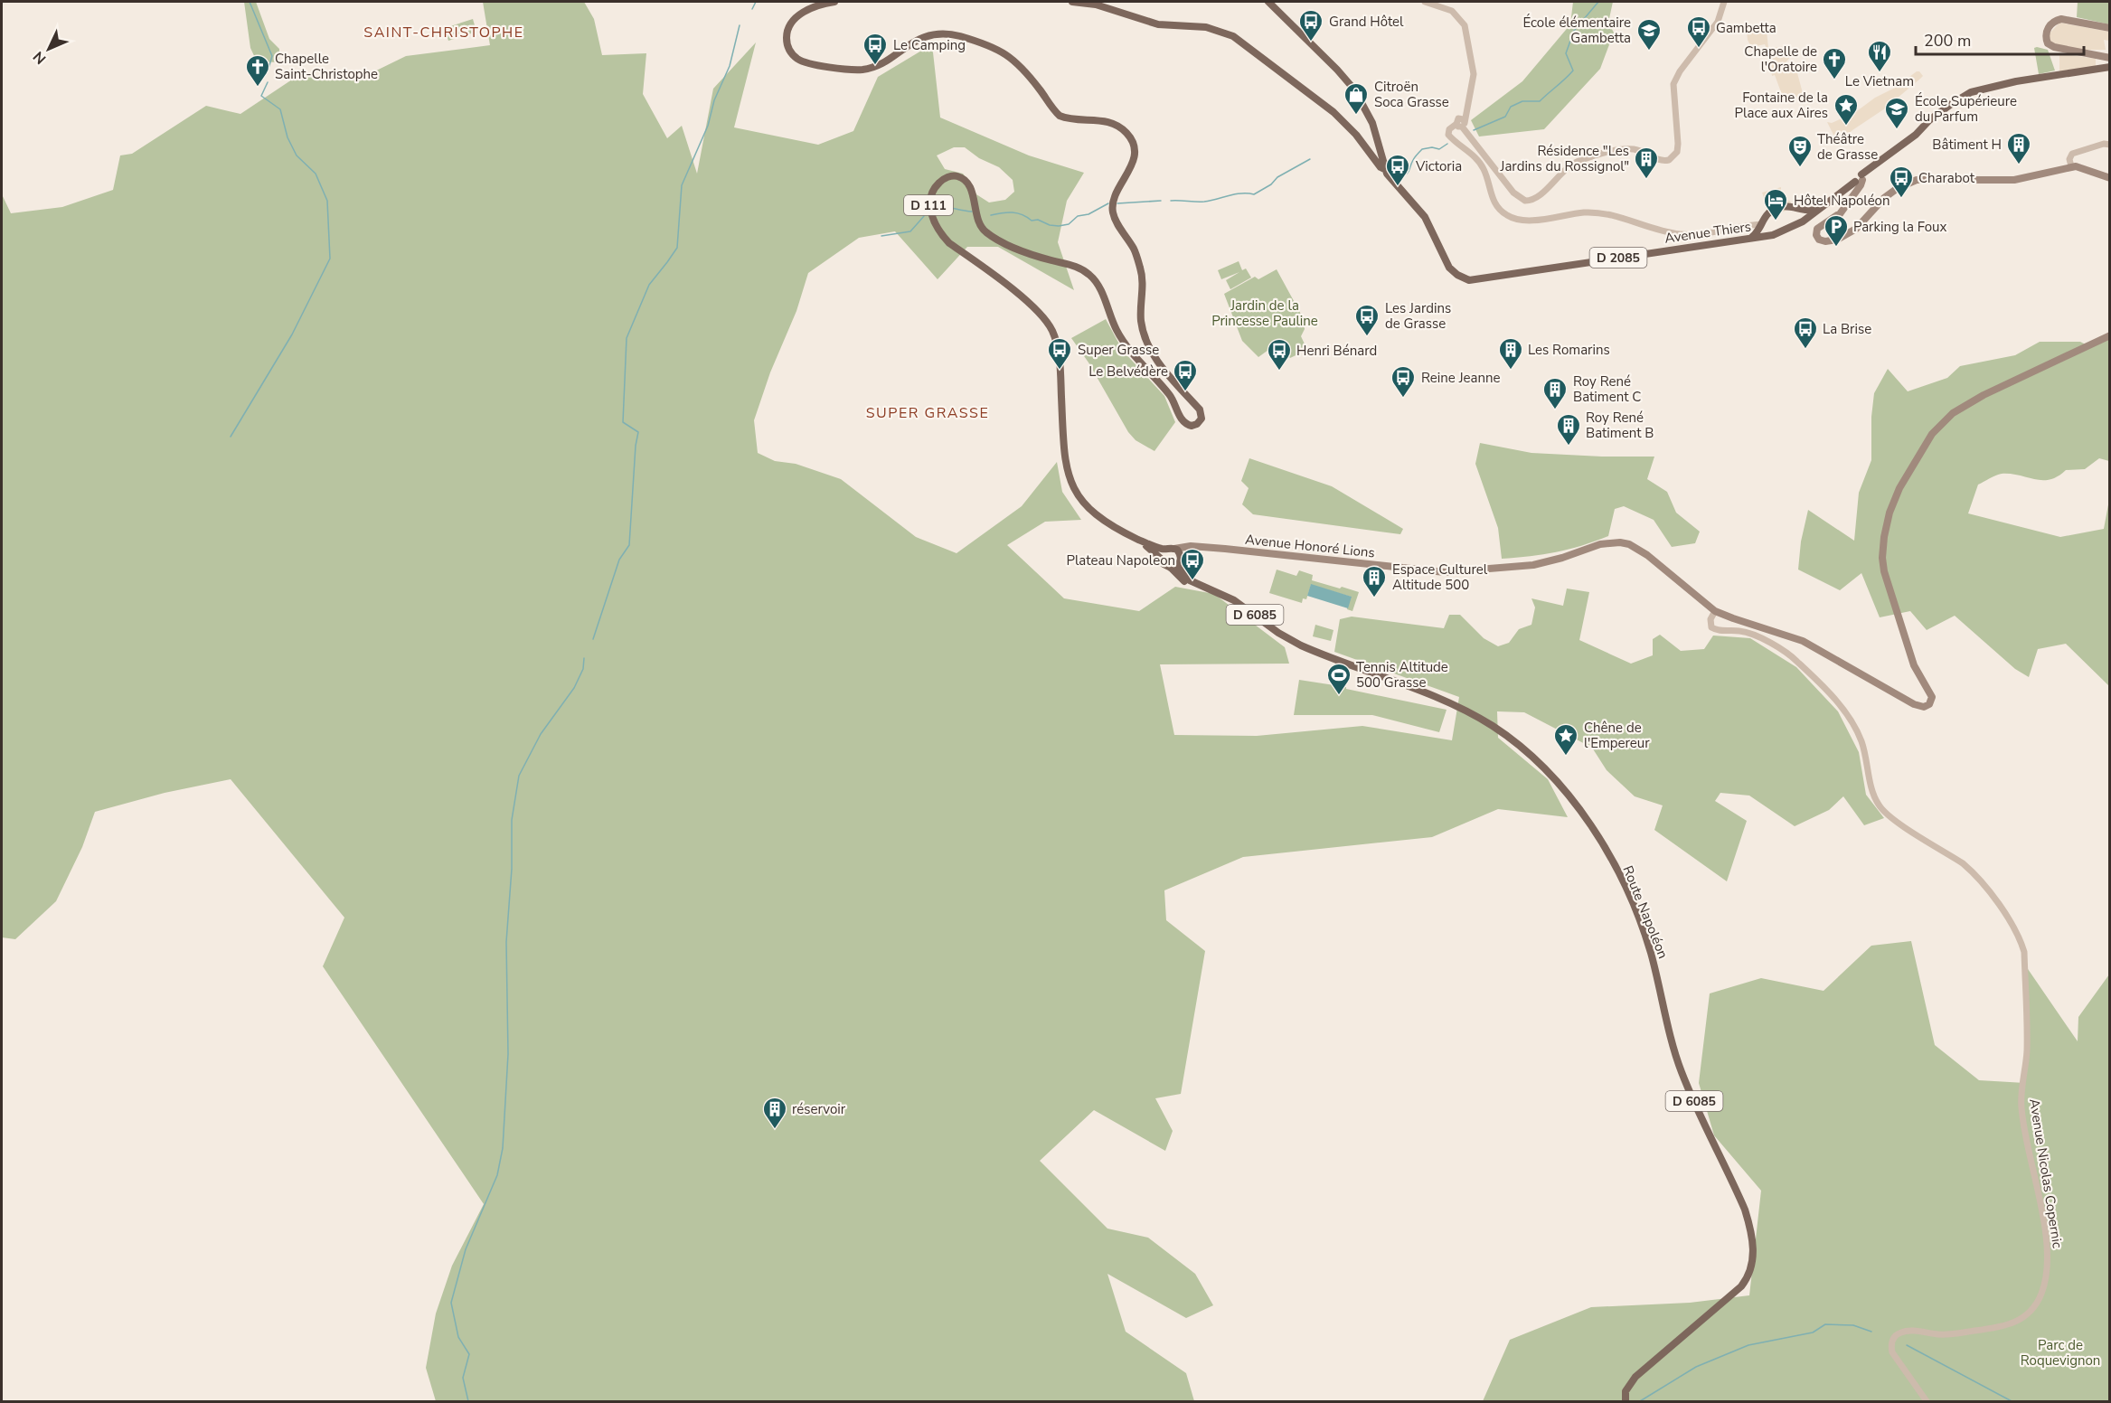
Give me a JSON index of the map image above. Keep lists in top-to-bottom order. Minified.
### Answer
{"streets":{"main road":["D 111","Avenue Thiers","D 2085","Avenue Honoré Lions","D 6085","Route Napoléon"],"street":["Avenue Nicolas Copernic"]},"crossings":[["D 111","Avenue Honoré Lions"],["D 111","Route Napoléon"],["Avenue Thiers","D 2085"],["Avenue Honoré Lions","Route Napoléon"],["Avenue Honoré Lions","Avenue Nicolas Copernic"]],"districts":["SAINT-CHRISTOPHE","SUPER GRASSE"],"parks":["Jardin de la Princesse Pauline","Parc de Roquevignon"],"places":{"bus stop":["Grand Hôtel","Gambetta","Le Camping","Victoria","Charabot","Les Jardins de Grasse","La Brise","Super Grasse","Henri Bénard","Le Belvédère","Reine Jeanne","Plateau Napoleon"],"school or university":["École élémentaire Gambetta","École Supérieure du Parfum"],"restaurant":["Le Vietnam"],"church":["Chapelle de l'Oratoire","Chapelle Saint-Christophe"],"shop":["Citroën Soca Grasse"],"place":["Fontaine de la Place aux Aires","Chêne de l'Empereur"],"building":["Bâtiment H","Résidence \"Les Jardins du Rossignol\"","Les Romarins","Roy René Batiment C","Roy René Batiment B","Espace Culturel Altitude 500","réservoir"],"theatre":["Théâtre de Grasse"],"hotel":["Hôtel Napoléon"],"parking":["Parking la Foux"],"sports":["Tennis Altitude 500 Grasse"]},"scale_bar":"200 m","north":"bottom left"}
